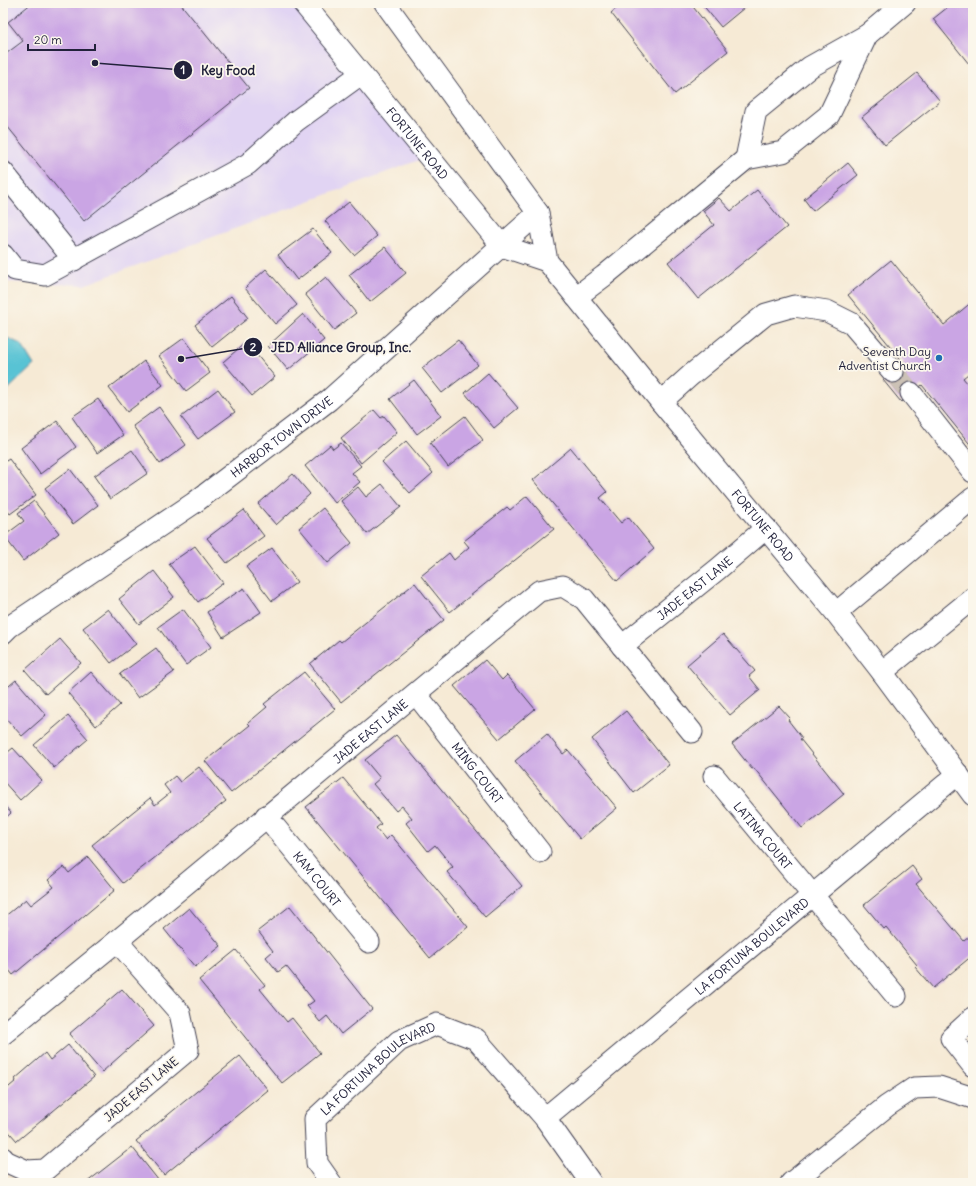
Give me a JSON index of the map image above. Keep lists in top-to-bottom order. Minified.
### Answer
{"streets":{"street":["FORTUNE ROAD","HARBOR TOWN DRIVE","JADE EAST LANE","MING COURT","LATINA COURT","KAM COURT","LA FORTUNA BOULEVARD"]},"crossings":[["FORTUNE ROAD","HARBOR TOWN DRIVE"],["FORTUNE ROAD","JADE EAST LANE"],["FORTUNE ROAD","LA FORTUNA BOULEVARD"],["JADE EAST LANE","MING COURT"],["JADE EAST LANE","KAM COURT"],["LATINA COURT","LA FORTUNA BOULEVARD"]],"places":["Key Food","Seventh Day Adventist Church","JED Alliance Group, Inc."],"scale_bar":"20 m"}
